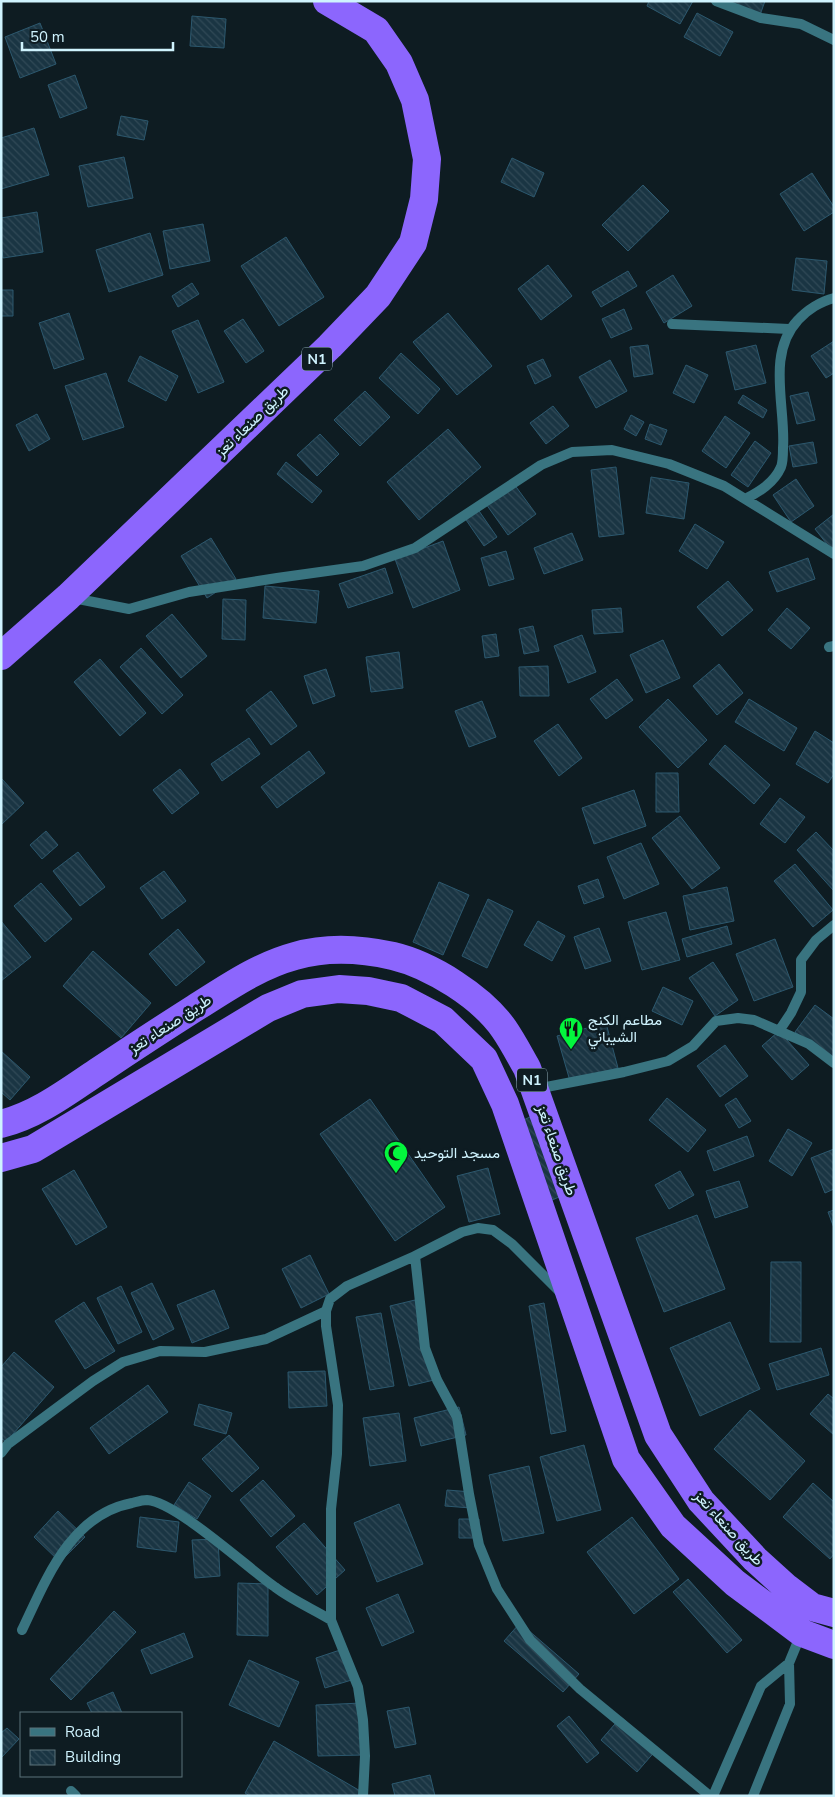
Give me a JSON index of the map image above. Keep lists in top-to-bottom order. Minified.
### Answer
{"streets":{"highway":["N1","طريق صنعاء تعز"]},"places":{"restaurant":["مطاعم الكنج الشيباني"],"mosque":["مسجد التوحيد"]},"legend":["Road","Building"],"scale_bar":"50 m"}
